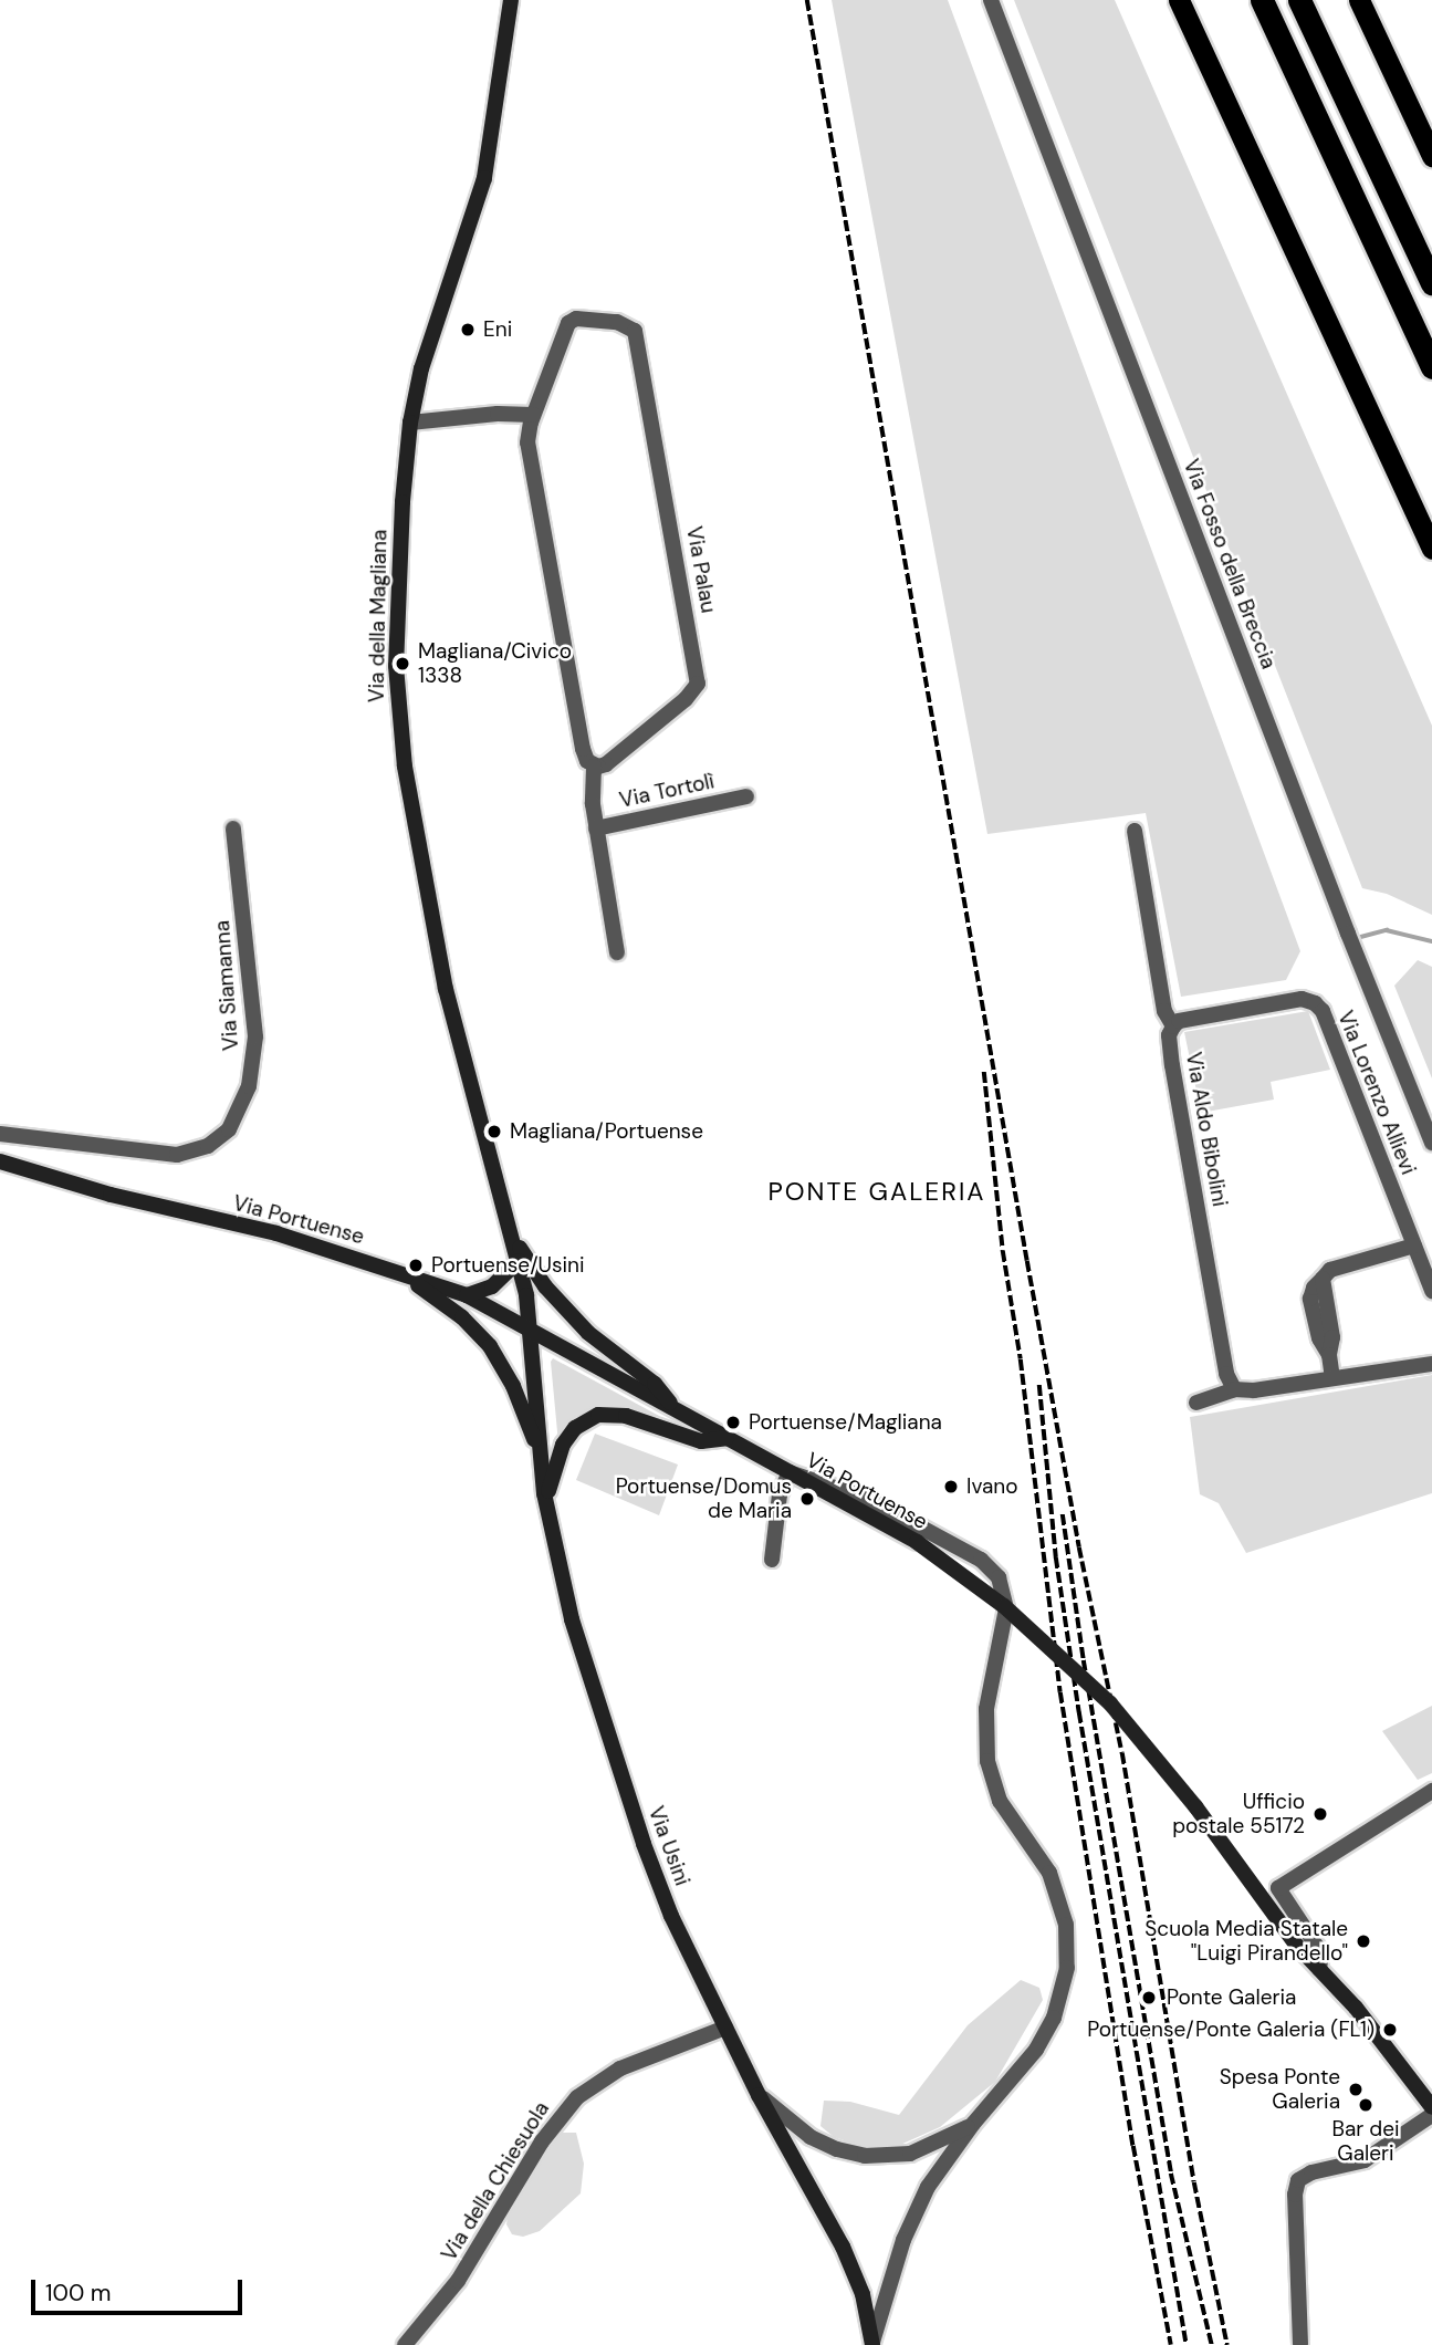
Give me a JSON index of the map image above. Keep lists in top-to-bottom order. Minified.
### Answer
{"streets":{"main road":["Via della Magliana","Via Portuense","Via Usini"],"street":["Via Fosso della Breccia","Via Palau","Via Tortolì","Via Siamanna","Via Lorenzo Allievi","Via Aldo Bibolini","Via della Chiesuola"]},"crossings":[["Via della Magliana","Via Usini"],["Via Lorenzo Allievi","Via Aldo Bibolini"],["Via Portuense","Via Usini"],["Via Usini","Via della Chiesuola"]],"districts":["PONTE GALERIA"],"places":["Eni","Magliana/Civico 1338","Magliana/Portuense","Portuense/Usini","Portuense/Magliana","Ivano","Portuense/Domus de Maria","Ufficio postale 55172","Scuola Media Statale \"Luigi Pirandello\"","Ponte Galeria","Portuense/Ponte Galeria (FL1)","Spesa Ponte Galeria","Bar dei Galeri"],"scale_bar":"100 m"}
